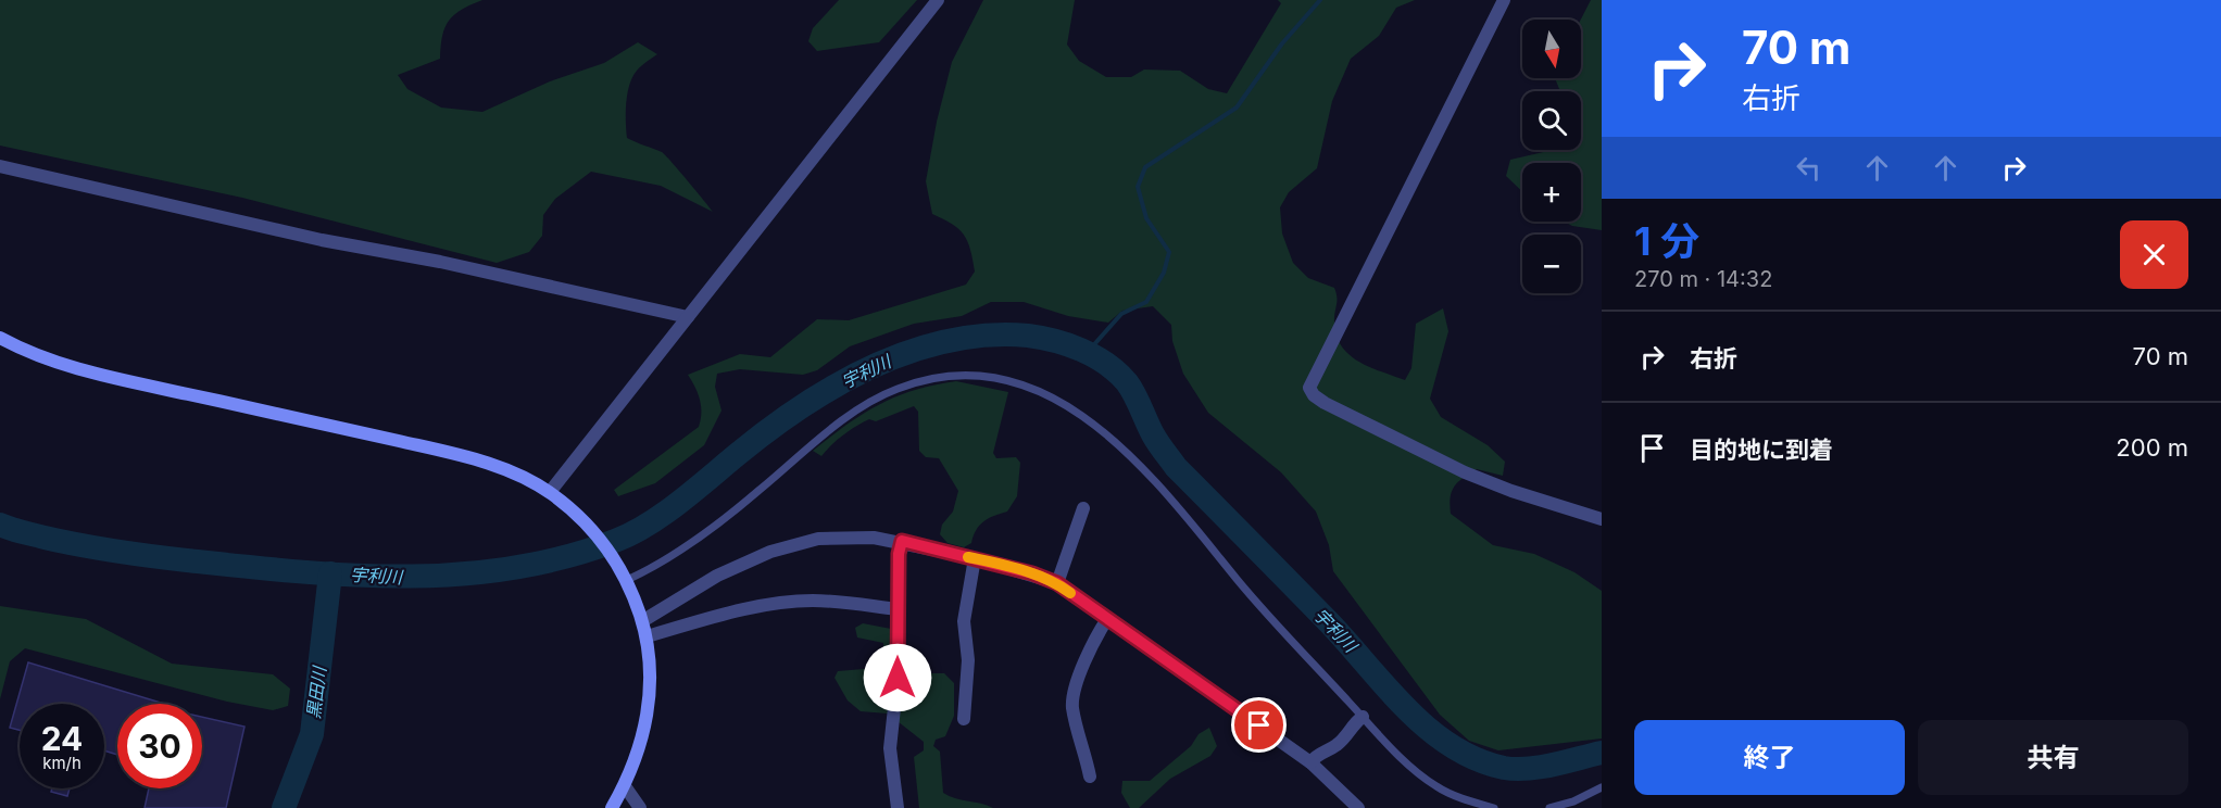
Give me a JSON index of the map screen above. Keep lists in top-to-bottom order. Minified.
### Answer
{"water":["宇利川","黒田川"],"north":"bottom","page":{"turn":["70 m","右折"],"map_buttons":["+","−"],"heading":["1 分","270 m · 14:32"],"list":[{"name":"右折","value":"70 m"},{"name":"目的地に到着","value":"200 m"}],"speed":"24 km/h","limit":"30","buttons":["終了","共有"]}}
